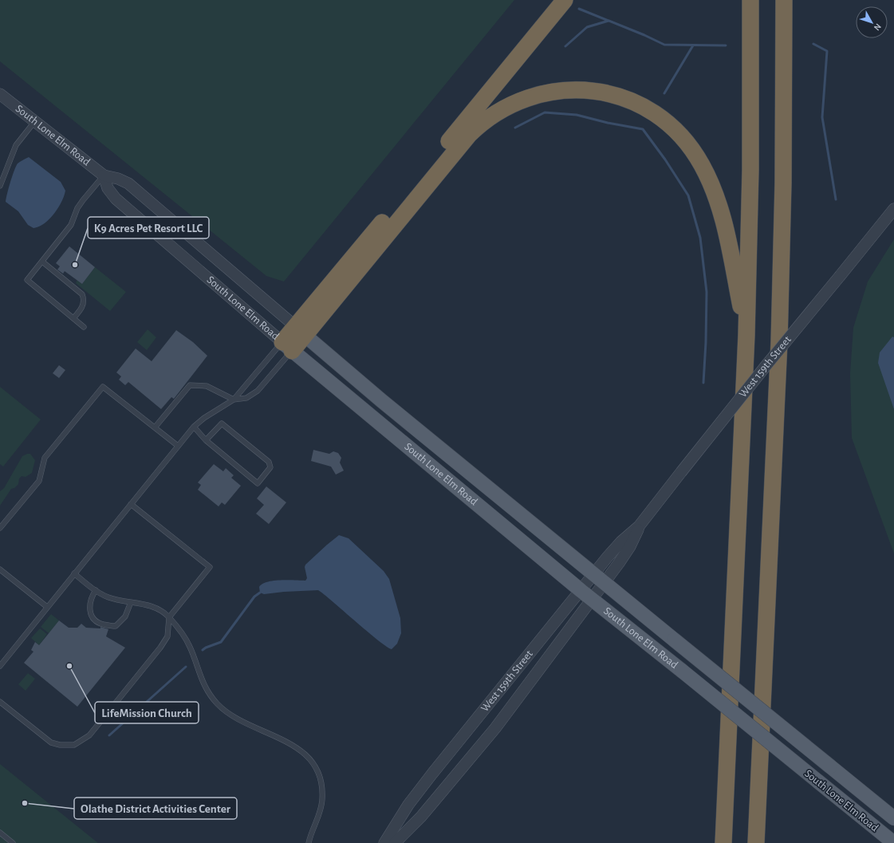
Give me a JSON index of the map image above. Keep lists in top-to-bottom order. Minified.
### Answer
{"streets":{"main road":["South Lone Elm Road"],"street":["West 159th Street"]},"crossings":[["South Lone Elm Road","West 159th Street"]],"places":["K9 Acres Pet Resort LLC","LifeMission Church","Olathe District Activities Center"],"north":"bottom right"}
